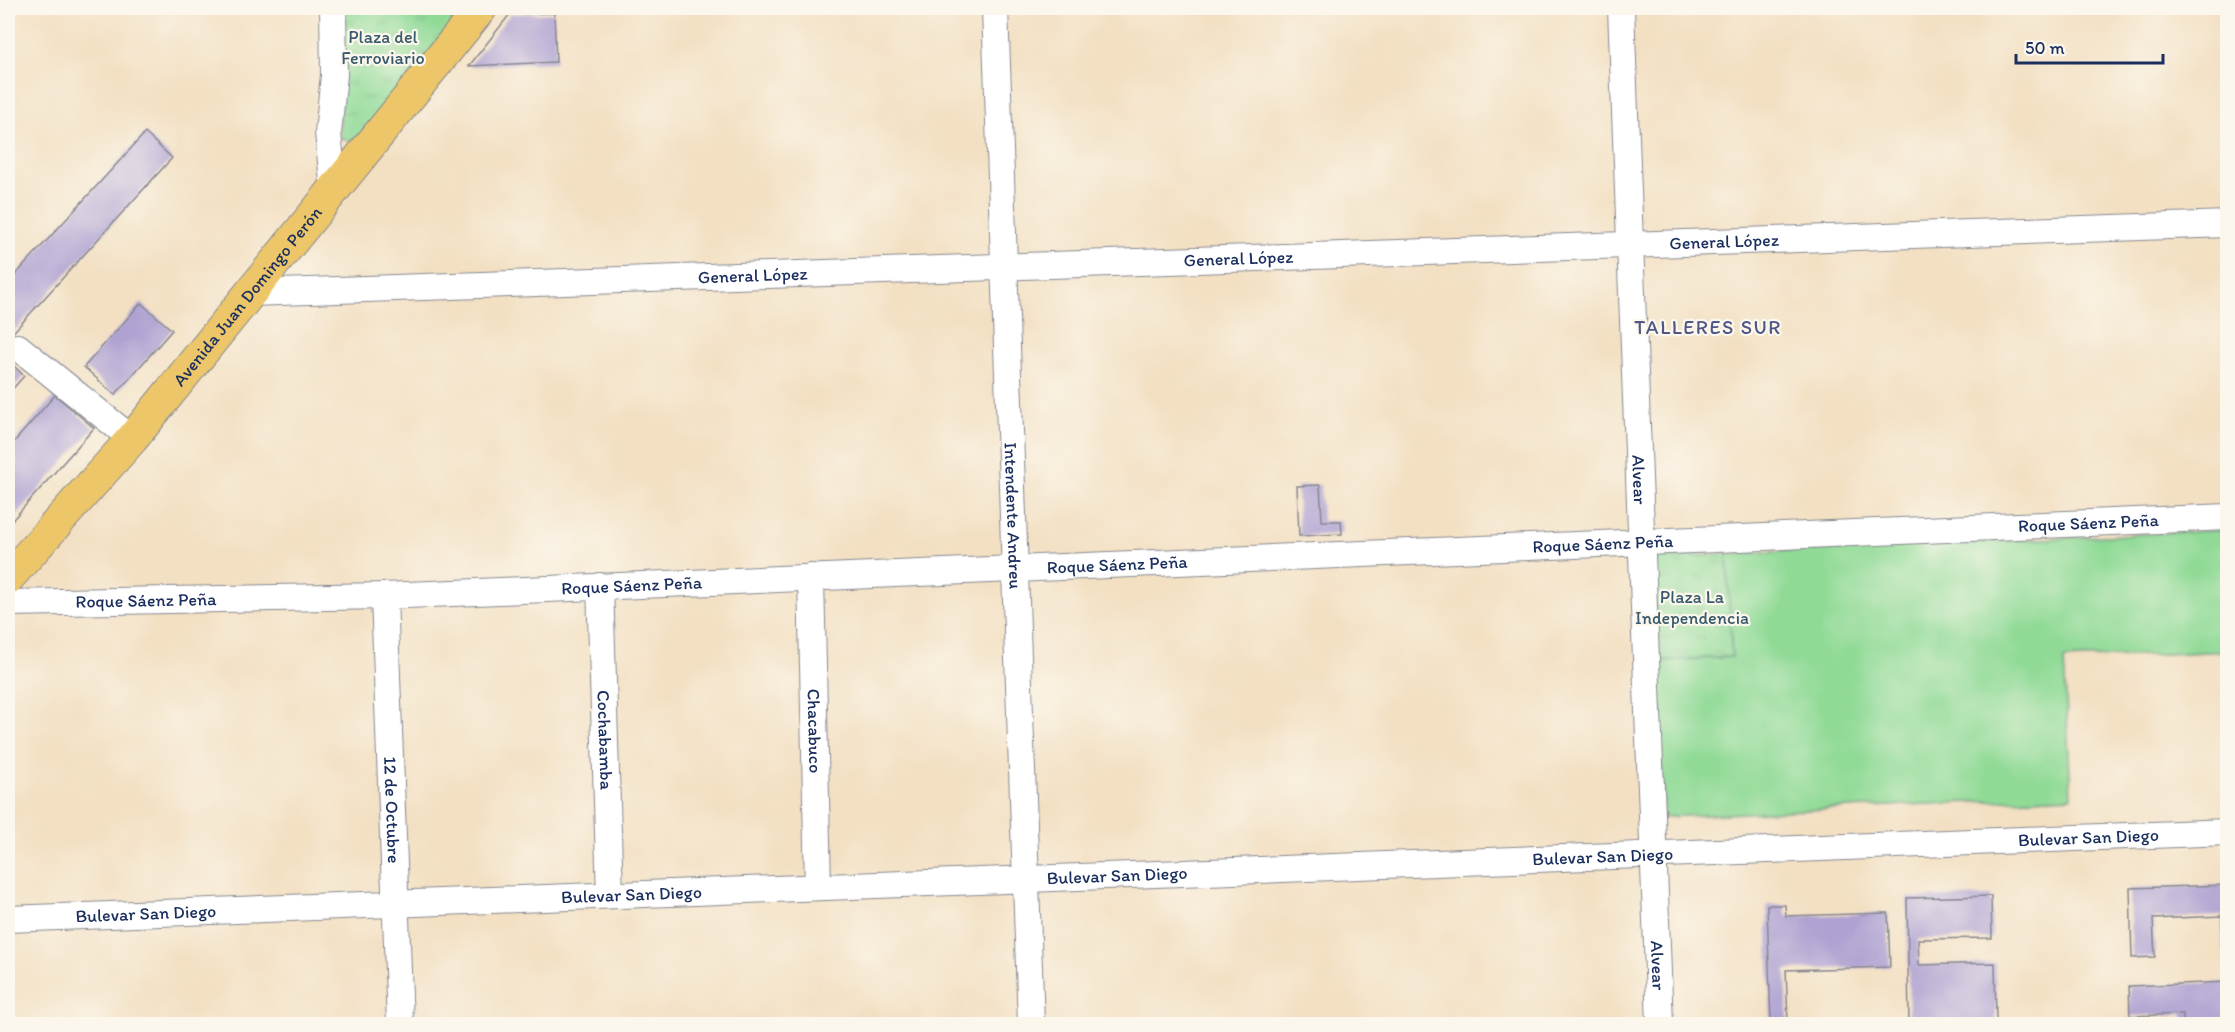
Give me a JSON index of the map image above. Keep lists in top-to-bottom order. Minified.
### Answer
{"streets":{"main road":["Avenida Juan Domingo Perón"],"street":["General López","Alvear","Intendente Andreu","Roque Sáenz Peña","Chacabuco","Cochabamba","12 de Octubre","Bulevar San Diego"]},"crossings":[["General López","Avenida Juan Domingo Perón"],["General López","Alvear"],["General López","Intendente Andreu"],["Alvear","Roque Sáenz Peña"],["Alvear","Bulevar San Diego"],["Intendente Andreu","Roque Sáenz Peña"],["Intendente Andreu","Bulevar San Diego"],["Roque Sáenz Peña","Chacabuco"],["Roque Sáenz Peña","Cochabamba"],["Roque Sáenz Peña","12 de Octubre"],["Chacabuco","Bulevar San Diego"],["Cochabamba","Bulevar San Diego"],["12 de Octubre","Bulevar San Diego"]],"districts":["TALLERES SUR"],"parks":["Plaza del Ferroviario","Plaza La Independencia"],"scale_bar":"50 m"}
